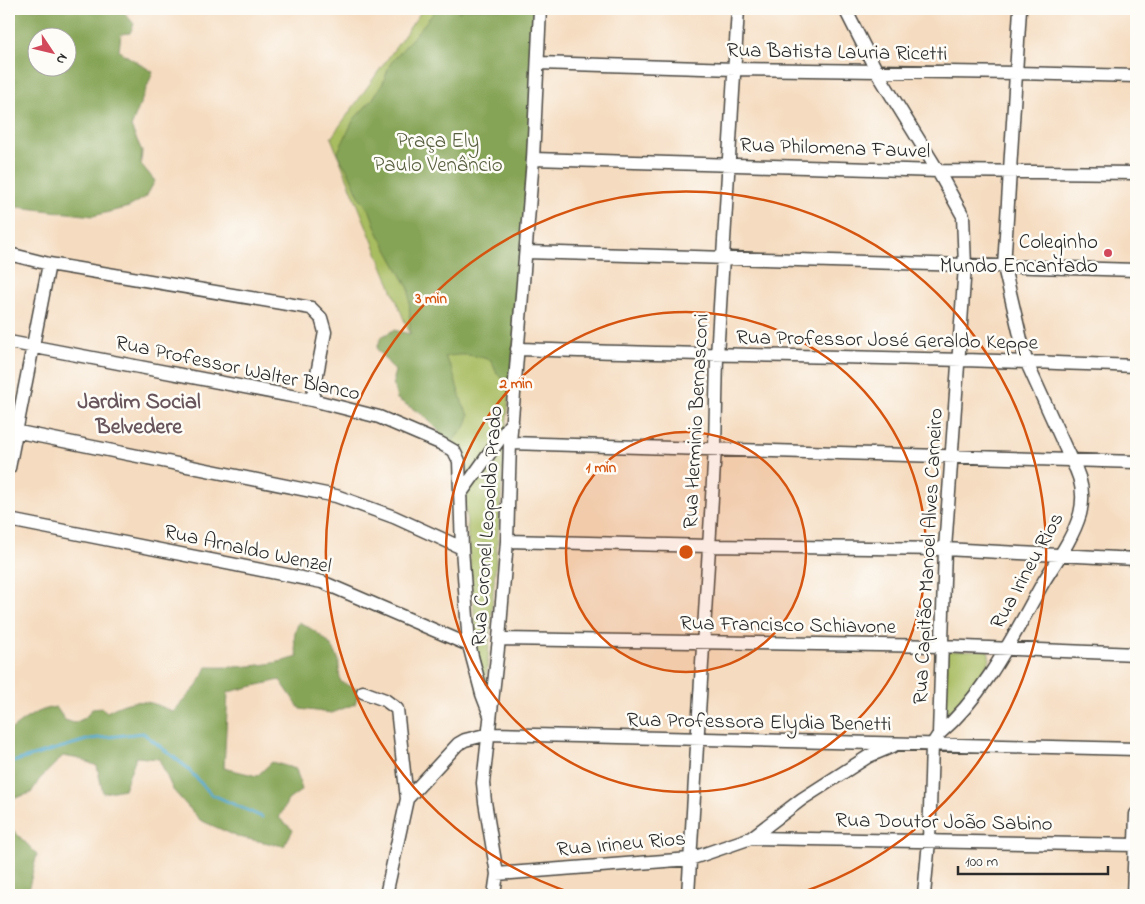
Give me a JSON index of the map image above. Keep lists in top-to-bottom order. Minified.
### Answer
{"streets":{"street":["Rua Batista Lauria Ricetti","Rua Philomena Fauvel","Rua Professor José Geraldo Keppe","Rua Professor Walter Blanco","Rua Herminio Bernasconi","Rua Coronel Leopoldo Prado","Rua Arnaldo Wenzel","Rua Capitão Manoel Alves Carneiro","Rua Irineu Rios","Rua Francisco Schiavone","Rua Professora Elydia Benetti","Rua Doutor João Sabino"]},"crossings":[["Rua Batista Lauria Ricetti","Rua Herminio Bernasconi"],["Rua Batista Lauria Ricetti","Rua Coronel Leopoldo Prado"],["Rua Philomena Fauvel","Rua Herminio Bernasconi"],["Rua Philomena Fauvel","Rua Coronel Leopoldo Prado"],["Rua Philomena Fauvel","Rua Capitão Manoel Alves Carneiro"],["Rua Professor José Geraldo Keppe","Rua Herminio Bernasconi"],["Rua Professor José Geraldo Keppe","Rua Coronel Leopoldo Prado"],["Rua Professor José Geraldo Keppe","Rua Capitão Manoel Alves Carneiro"],["Rua Professor José Geraldo Keppe","Rua Irineu Rios"],["Rua Herminio Bernasconi","Rua Irineu Rios"],["Rua Herminio Bernasconi","Rua Francisco Schiavone"],["Rua Herminio Bernasconi","Rua Professora Elydia Benetti"],["Rua Coronel Leopoldo Prado","Rua Irineu Rios"],["Rua Coronel Leopoldo Prado","Rua Francisco Schiavone"],["Rua Coronel Leopoldo Prado","Rua Professora Elydia Benetti"],["Rua Capitão Manoel Alves Carneiro","Rua Irineu Rios"],["Rua Capitão Manoel Alves Carneiro","Rua Francisco Schiavone"],["Rua Capitão Manoel Alves Carneiro","Rua Professora Elydia Benetti"],["Rua Capitão Manoel Alves Carneiro","Rua Doutor João Sabino"],["Rua Irineu Rios","Rua Francisco Schiavone"],["Rua Irineu Rios","Rua Professora Elydia Benetti"],["Rua Irineu Rios","Rua Doutor João Sabino"]],"districts":["Jardim Social Belvedere"],"parks":["Praça Ely Paulo Venâncio"],"places":["Coleginho Mundo Encantado"],"scale_bar":"100 m","north":"bottom right","rings":["3 min","2 min","1 min"]}
